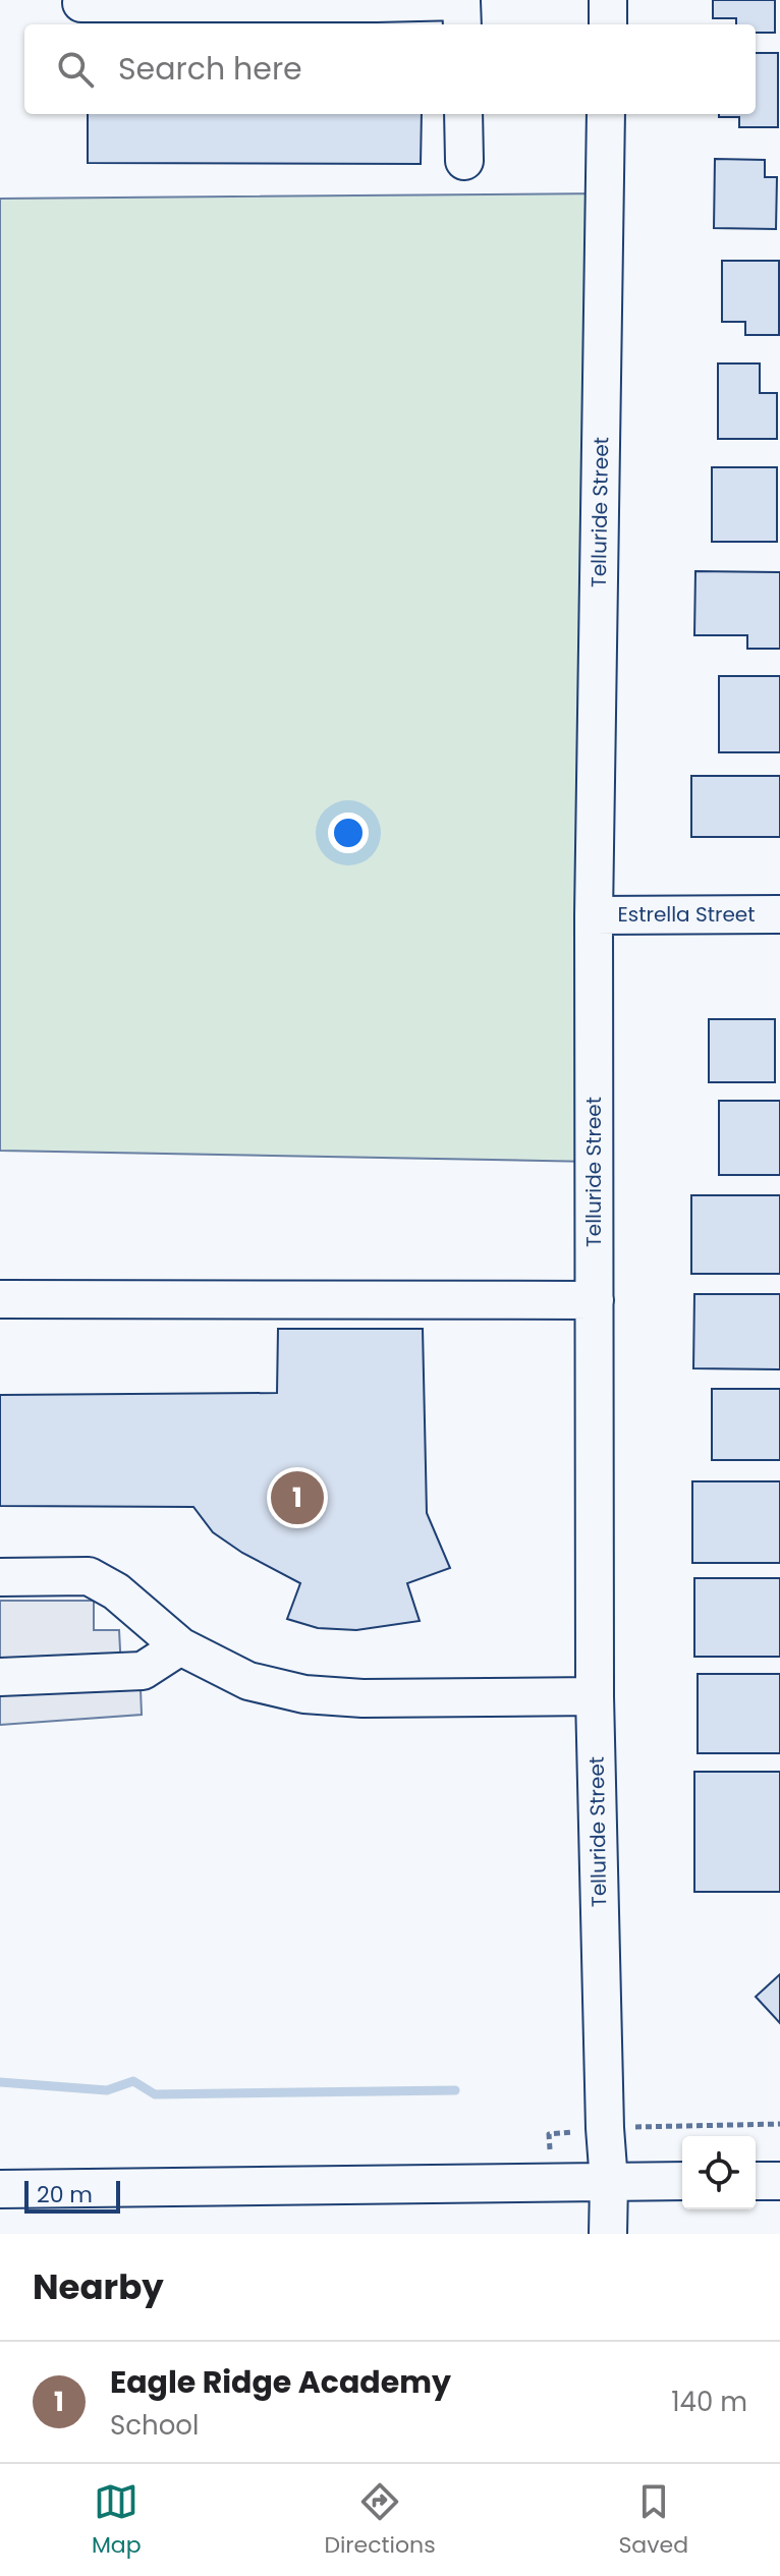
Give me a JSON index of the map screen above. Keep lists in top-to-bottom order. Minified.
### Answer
{"streets":{"street":["Telluride Street","Estrella Street"]},"crossings":[["Telluride Street","Estrella Street"]],"scale_bar":"20 m","page":{"search":"Search here","pins":"1","scale":"20 m","heading":"Nearby","list":[{"mark":"1","name":"Eagle Ridge Academy","note":"School","value":"140 m"}],"nav":["Map","Directions","Saved"]}}
